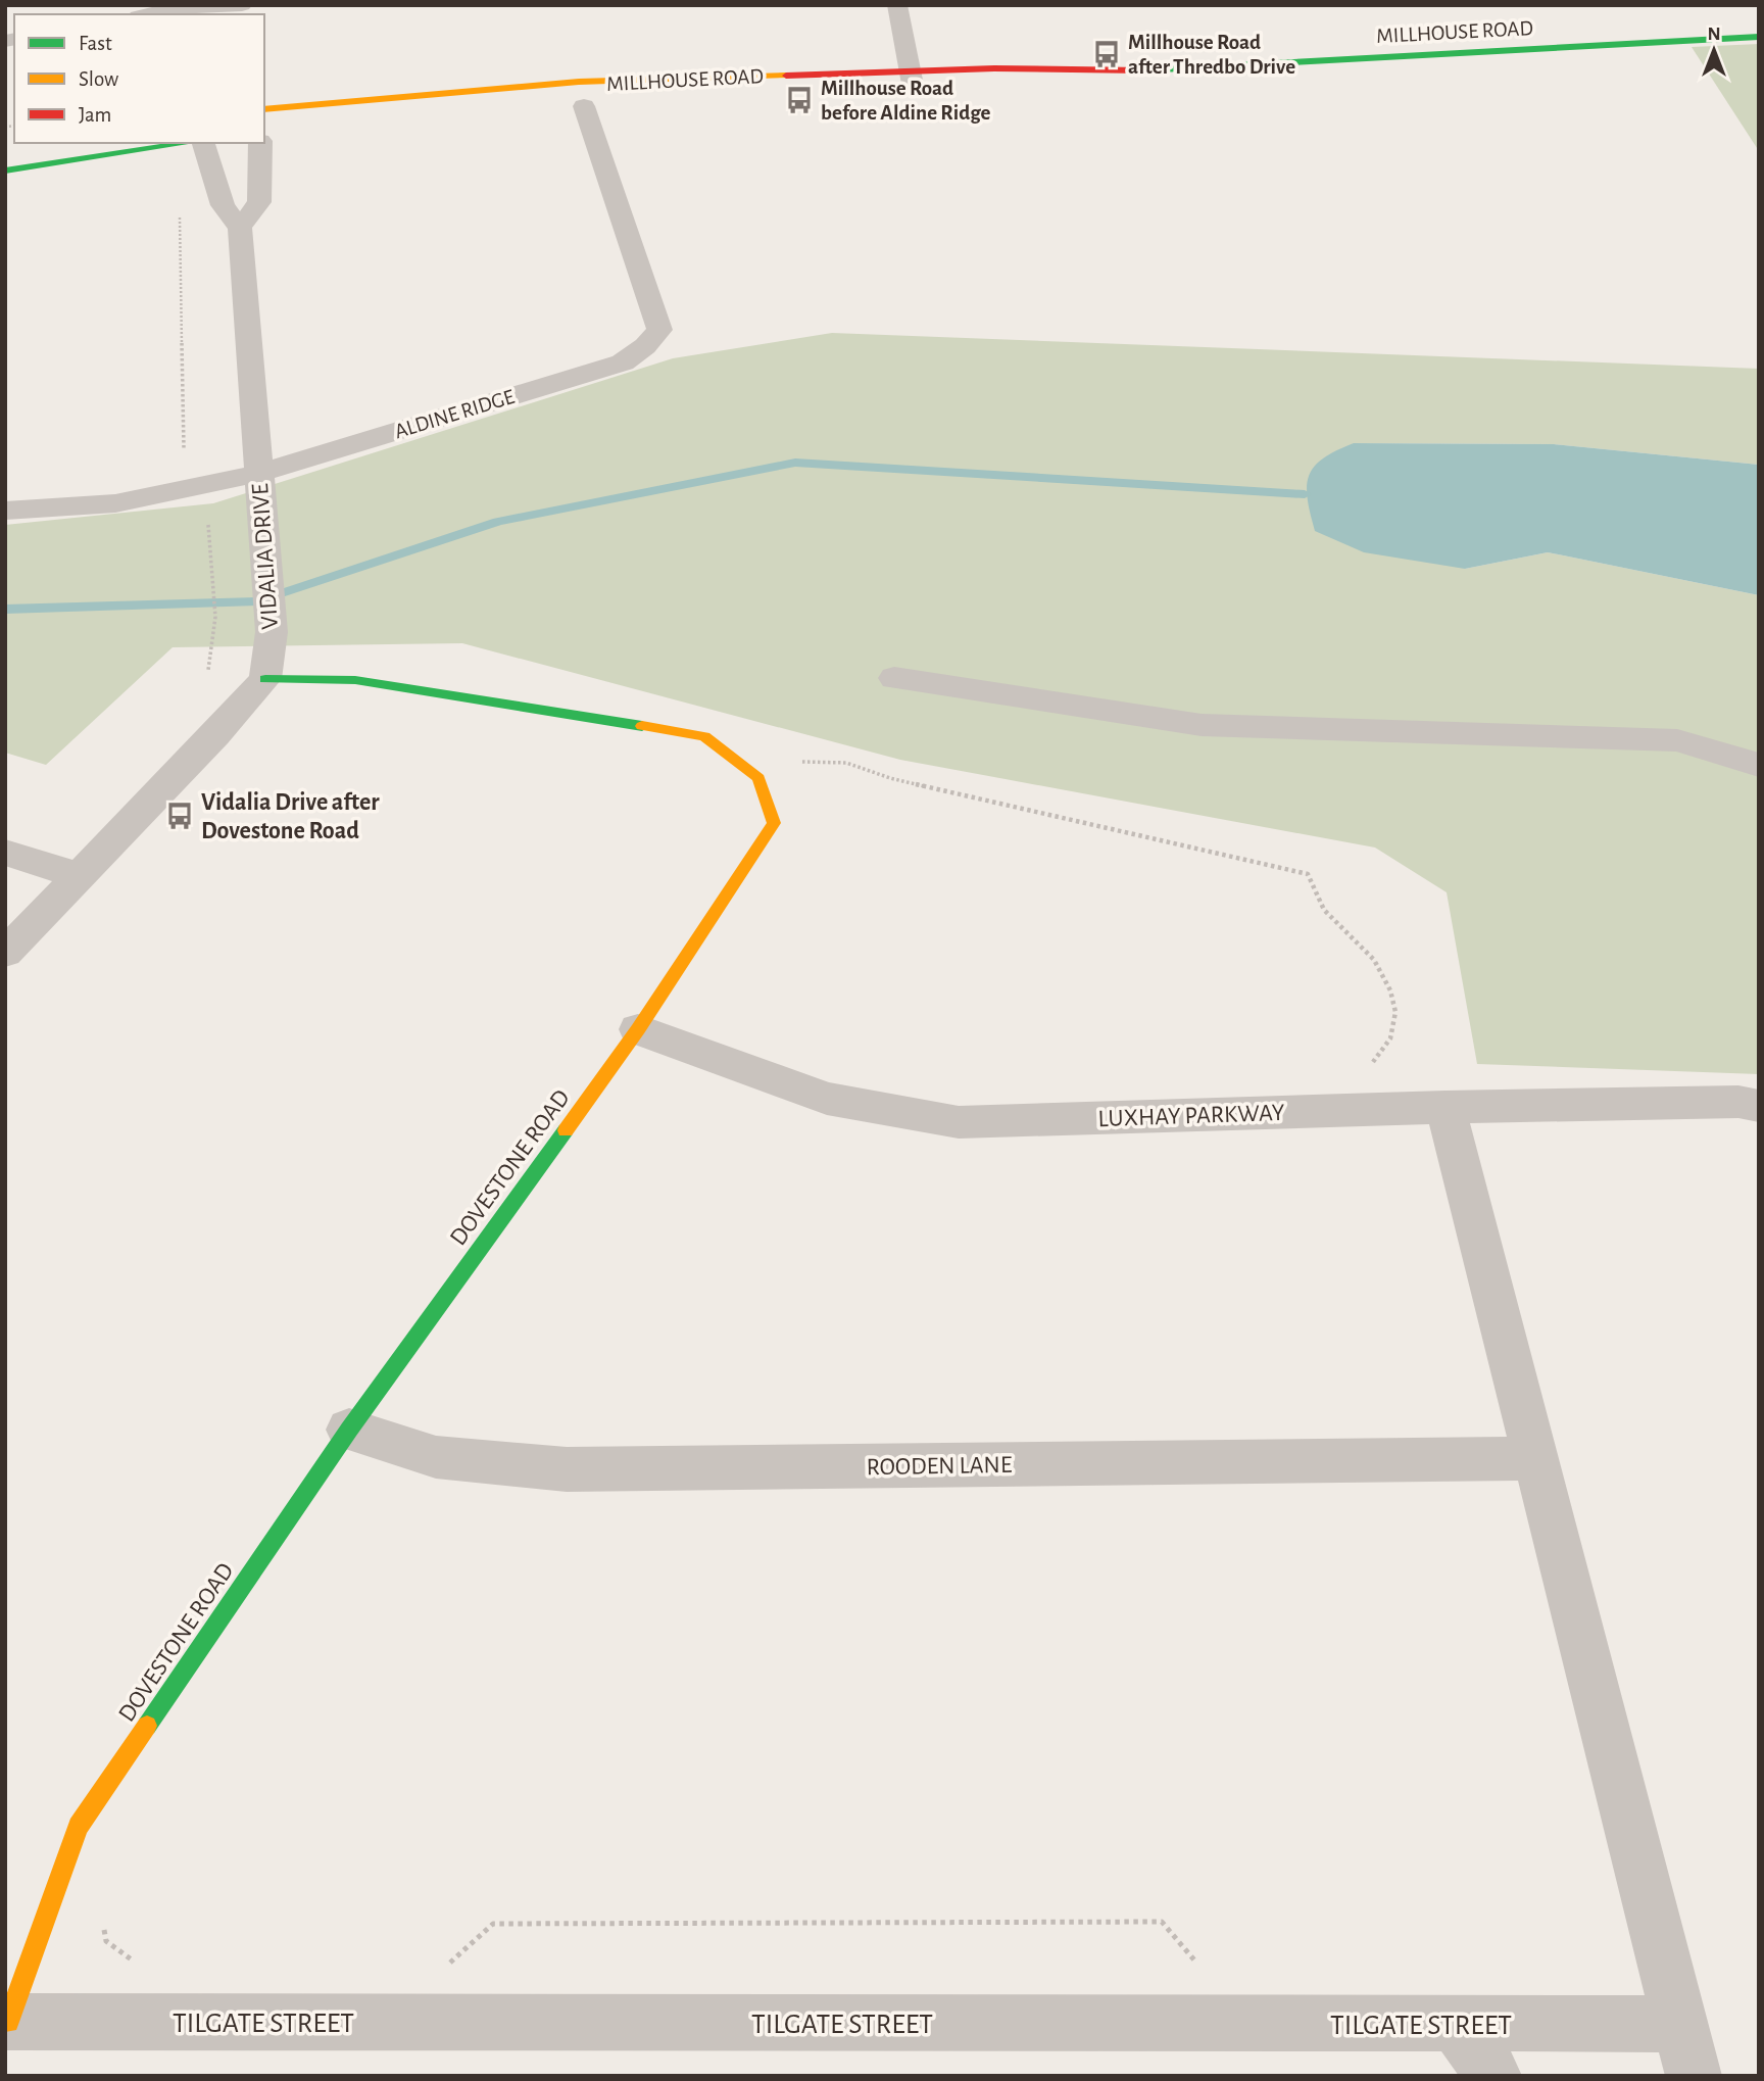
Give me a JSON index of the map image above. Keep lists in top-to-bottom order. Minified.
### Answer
{"streets":{"main road":["MILLHOUSE ROAD","DOVESTONE ROAD"],"street":["ALDINE RIDGE","VIDALIA DRIVE","LUXHAY PARKWAY","ROODEN LANE","TILGATE STREET"]},"crossings":[["ALDINE RIDGE","VIDALIA DRIVE"],["VIDALIA DRIVE","DOVESTONE ROAD"],["LUXHAY PARKWAY","DOVESTONE ROAD"],["DOVESTONE ROAD","ROODEN LANE"],["DOVESTONE ROAD","TILGATE STREET"]],"places":{"bus stop":["Millhouse Road after Thredbo Drive","Millhouse Road before Aldine Ridge","Vidalia Drive after Dovestone Road"]},"legend":["Fast","Slow","Jam"],"north":"top"}
